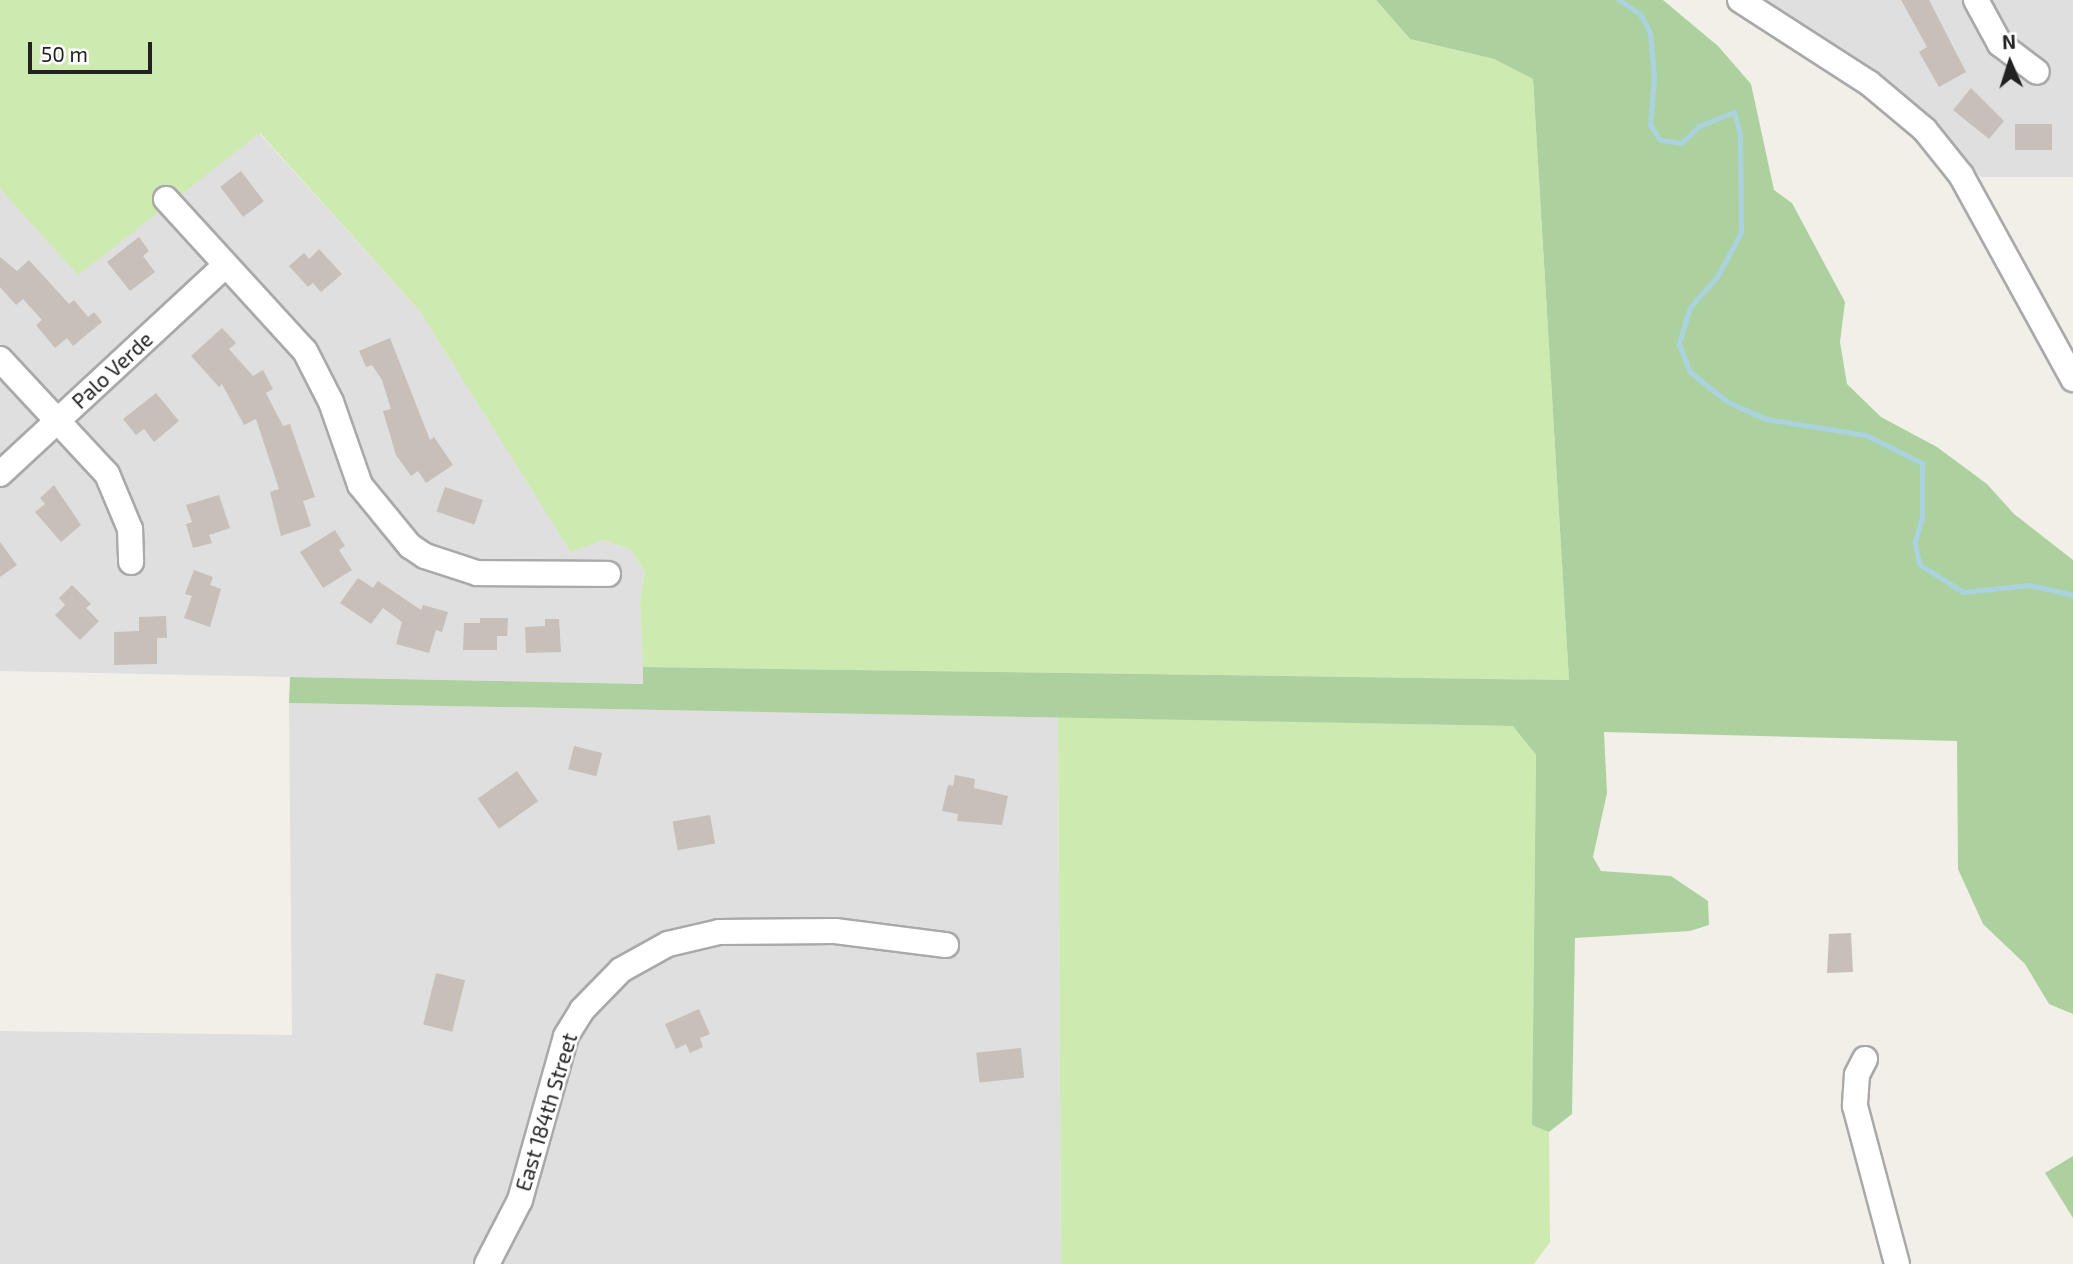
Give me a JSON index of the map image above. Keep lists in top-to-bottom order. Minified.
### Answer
{"streets":{"street":["Palo Verde","East 184th Street"]},"scale_bar":"50 m","north":"top"}
